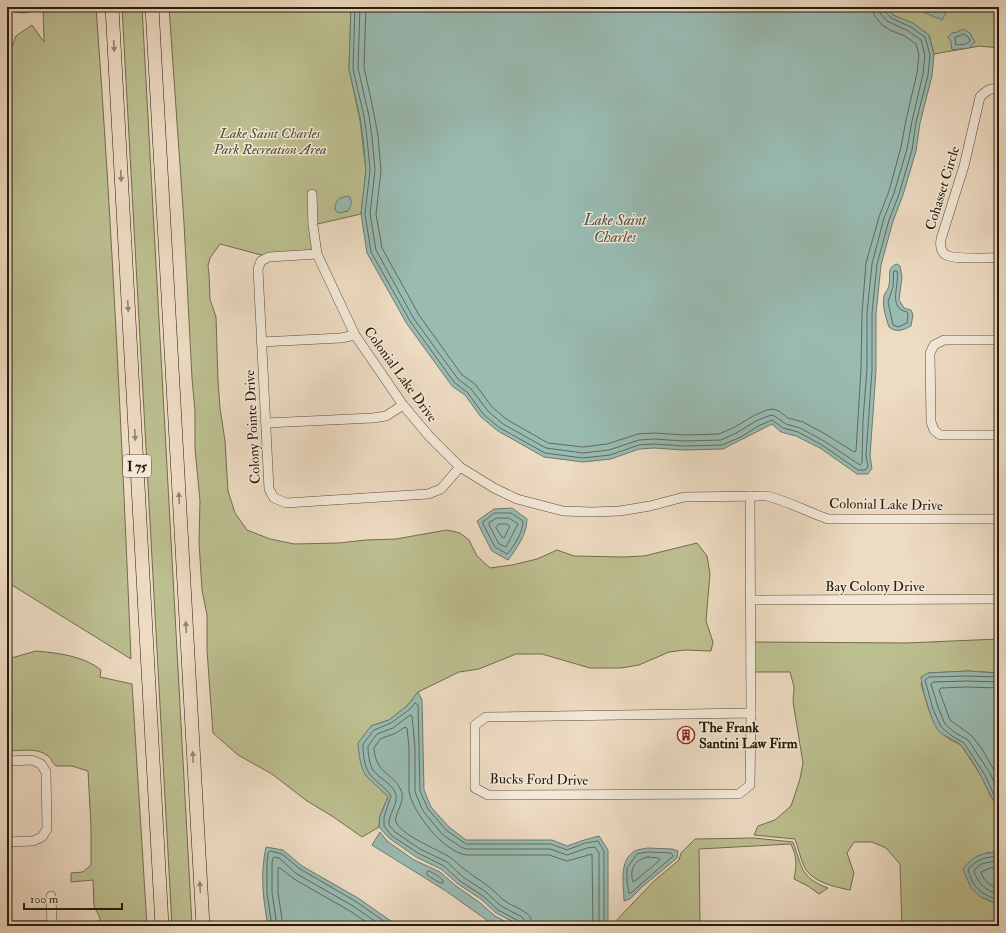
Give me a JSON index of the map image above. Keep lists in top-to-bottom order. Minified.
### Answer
{"streets":{"highway":["I 75"],"street":["Cohasset Circle","Colonial Lake Drive","Colony Pointe Drive","Bay Colony Drive","Bucks Ford Drive"]},"crossings":[["Colonial Lake Drive","Colony Pointe Drive"],["Colonial Lake Drive","Bucks Ford Drive"],["Bay Colony Drive","Bucks Ford Drive"]],"water":["Lake Saint Charles"],"parks":["Lake Saint Charles Park Recreation Area"],"places":{"building":["The Frank Santini Law Firm"]},"scale_bar":"100 m"}
